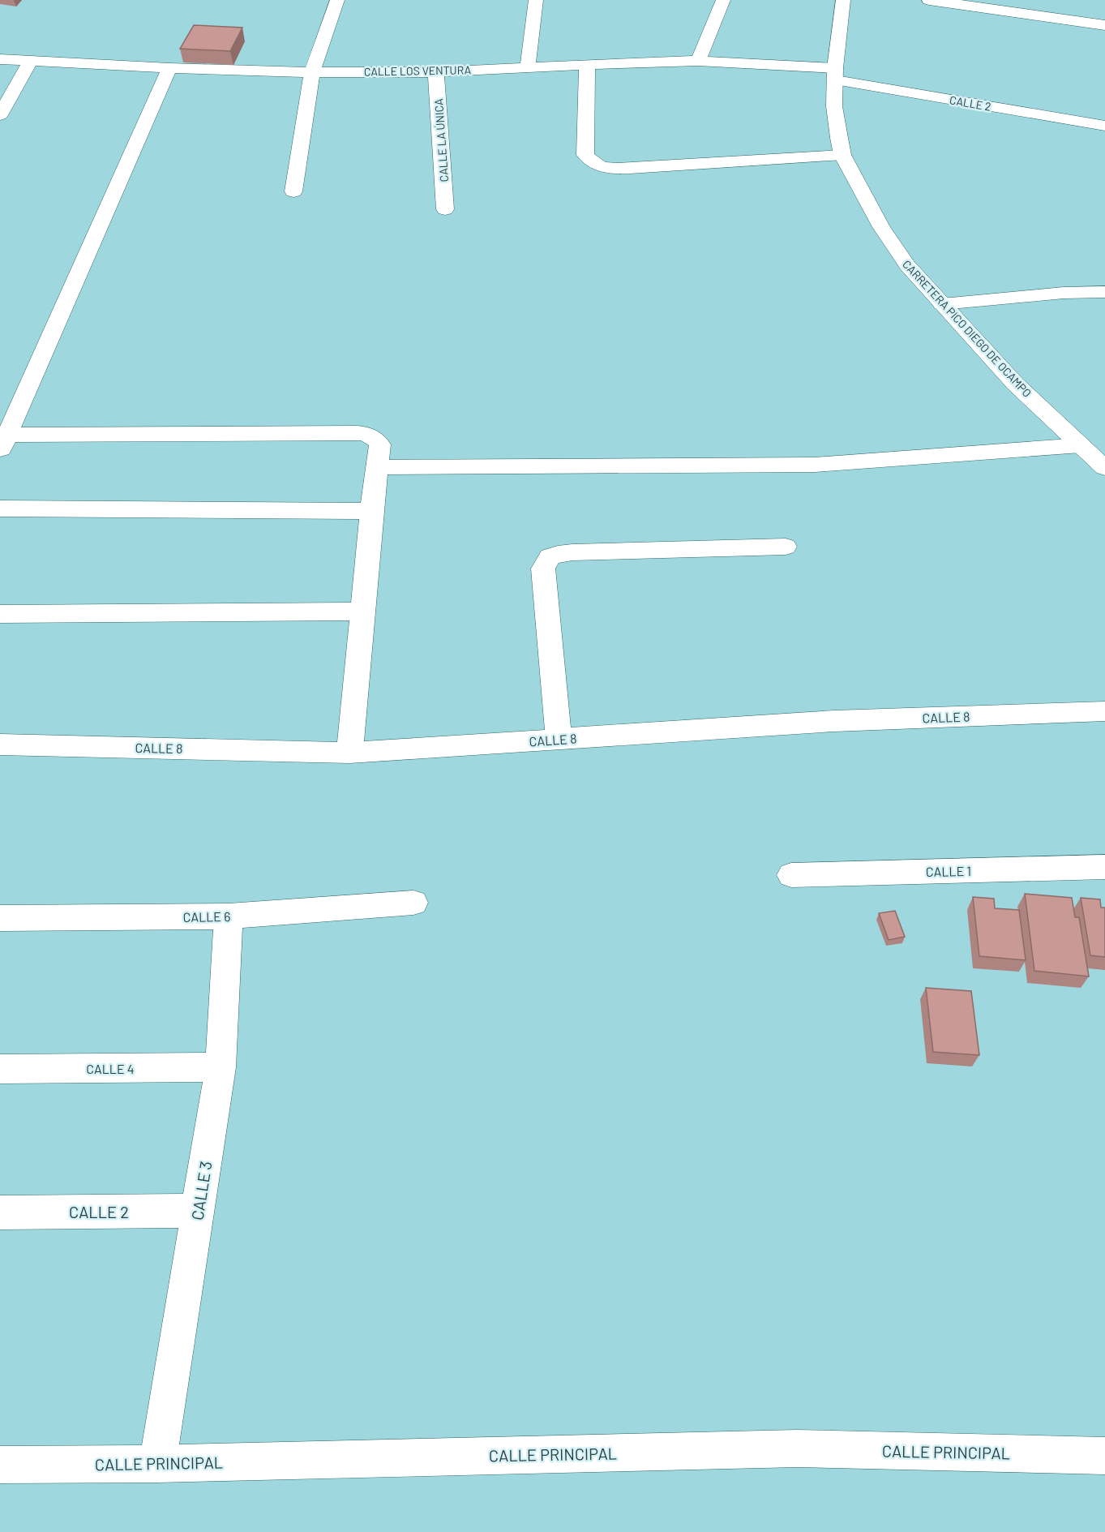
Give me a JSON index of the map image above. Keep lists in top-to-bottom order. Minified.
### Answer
{"streets":{"street":["CALLE LOS VENTURA","CALLE 2","CALLE LA ÚNICA","CARRETERA PICO DIEGO DE OCAMPO","CALLE 8","CALLE 1","CALLE 6","CALLE 4","CALLE 3","CALLE PRINCIPAL"]},"crossings":[["CALLE LOS VENTURA","CALLE 2"],["CALLE LOS VENTURA","CALLE LA ÚNICA"],["CALLE LOS VENTURA","CARRETERA PICO DIEGO DE OCAMPO"],["CALLE 2","CARRETERA PICO DIEGO DE OCAMPO"],["CALLE 2","CALLE 3"],["CALLE 6","CALLE 3"],["CALLE 4","CALLE 3"],["CALLE 3","CALLE PRINCIPAL"]]}
